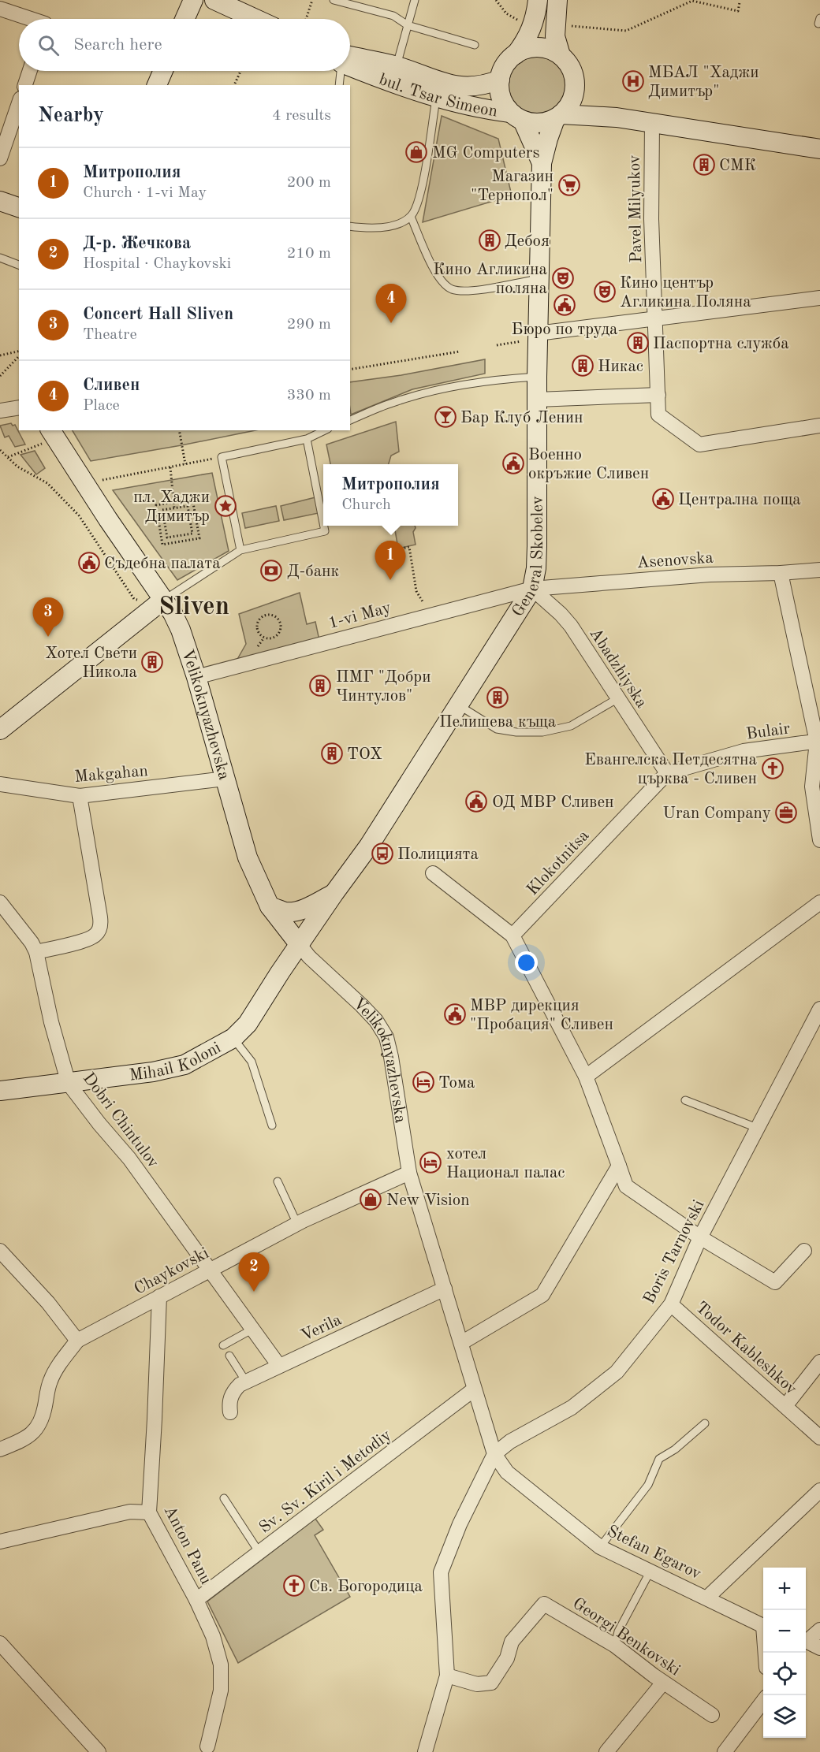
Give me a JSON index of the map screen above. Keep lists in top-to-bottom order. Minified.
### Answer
{"streets":{"street":["bul. Tsar Simeon","Pavel Milyukov","General Skobelev","Asenovska","1-vi May","Abadzhiyska","Velikoknyazhevska","Bulair","Makgahan","Klokotnitsa","Mihail Koloni","Dobri Chintulov","Boris Tarnovski","Chaykovski","Verila","Todor Kableshkov","Sv. Sv. Kiril i Metodiy","Anton Panu","Stefan Egarov","Georgi Benkovski"]},"crossings":[["bul. Tsar Simeon","General Skobelev"],["General Skobelev","Asenovska"],["General Skobelev","1-vi May"],["General Skobelev","Abadzhiyska"],["General Skobelev","Mihail Koloni"],["Asenovska","1-vi May"],["Asenovska","Abadzhiyska"],["1-vi May","Abadzhiyska"],["1-vi May","Velikoknyazhevska"],["Abadzhiyska","Bulair"],["Abadzhiyska","Klokotnitsa"],["Velikoknyazhevska","Makgahan"],["Velikoknyazhevska","Mihail Koloni"],["Velikoknyazhevska","Boris Tarnovski"],["Velikoknyazhevska","Chaykovski"],["Velikoknyazhevska","Verila"],["Velikoknyazhevska","Sv. Sv. Kiril i Metodiy"],["Velikoknyazhevska","Stefan Egarov"],["Bulair","Klokotnitsa"],["Mihail Koloni","Dobri Chintulov"],["Dobri Chintulov","Chaykovski"],["Dobri Chintulov","Verila"],["Boris Tarnovski","Todor Kableshkov"],["Boris Tarnovski","Stefan Egarov"],["Chaykovski","Anton Panu"],["Sv. Sv. Kiril i Metodiy","Anton Panu"]],"districts":["Sliven"],"places":{"hospital":["МБАЛ \"Хаджи Димитър\""],"shop":["MG Computers","New Vision"],"building":["СМК","Дебоя","Паспортна служба","Никас","Хотел Свети Никола","ПМГ \"Добри Чинтулов\"","Пелишева къща","ТОХ"],"supermarket":["Магазин \"Тернопол\""],"theatre":["Кино Агликина поляна","Кино център Агликина Поляна"],"public building":["Бюро по труда","Военно окръжие Сливен","Централна поща","Съдебна палата","ОД МВР Сливен","МВР дирекция \"Пробация\" Сливен"],"bar":["Бар Клуб Ленин"],"place":["пл. Хаджи Димитър"],"bank":["Д-банк"],"church":["Евангелска Петдесятна църква - Сливен","Св. Богородица"],"office":["Uran Company"],"bus stop":["Полицията"],"hotel":["Тома","хотел Национал палас"]},"page":{"search":"Search here","heading":["Nearby","4 results"],"list":[{"mark":"1","name":"Митрополия","note":"Church · 1-vi May","value":"200 m"},{"mark":"2","name":"Д-р. Жечкова","note":"Hospital · Chaykovski","value":"210 m"},{"mark":"3","name":"Concert Hall Sliven","note":"Theatre","value":"290 m"},{"mark":"4","name":"Сливен","note":"Place","value":"330 m"}],"pins":["4","1","3","2"],"popup":["Митрополия","Church"],"map_buttons":["+","−"]}}
